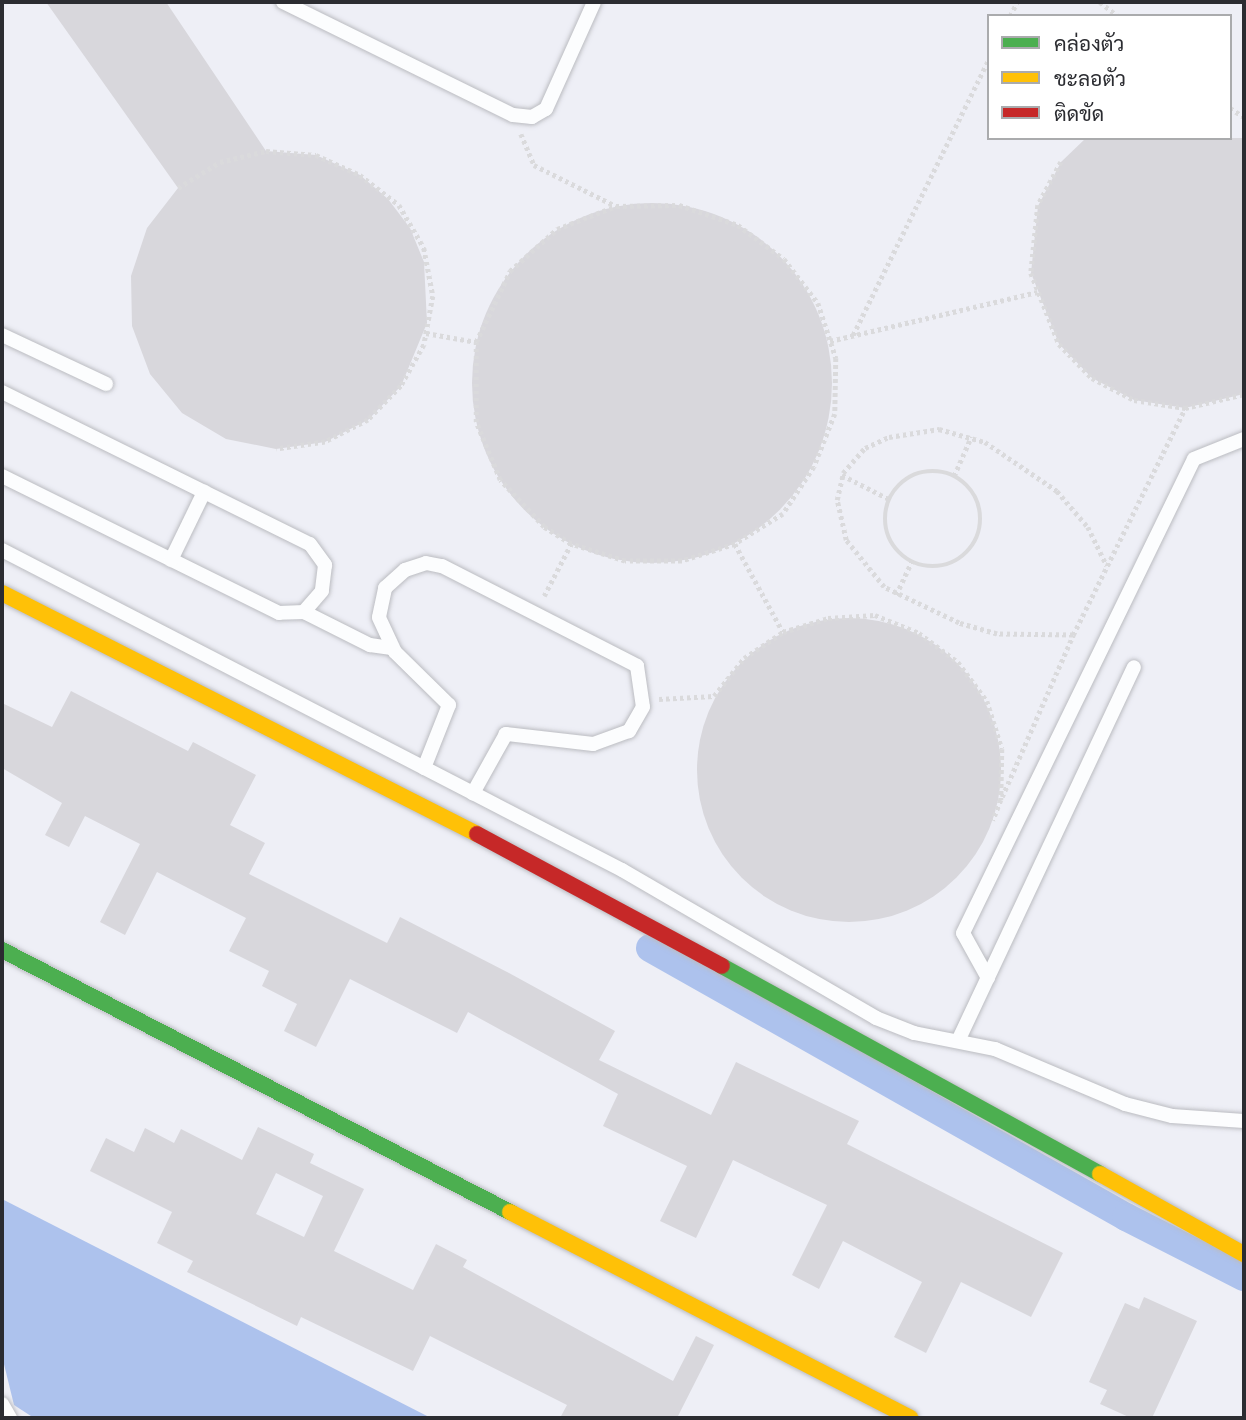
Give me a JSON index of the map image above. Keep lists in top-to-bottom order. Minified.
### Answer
{"legend":["คล่องตัว","ชะลอตัว","ติดขัด"]}
